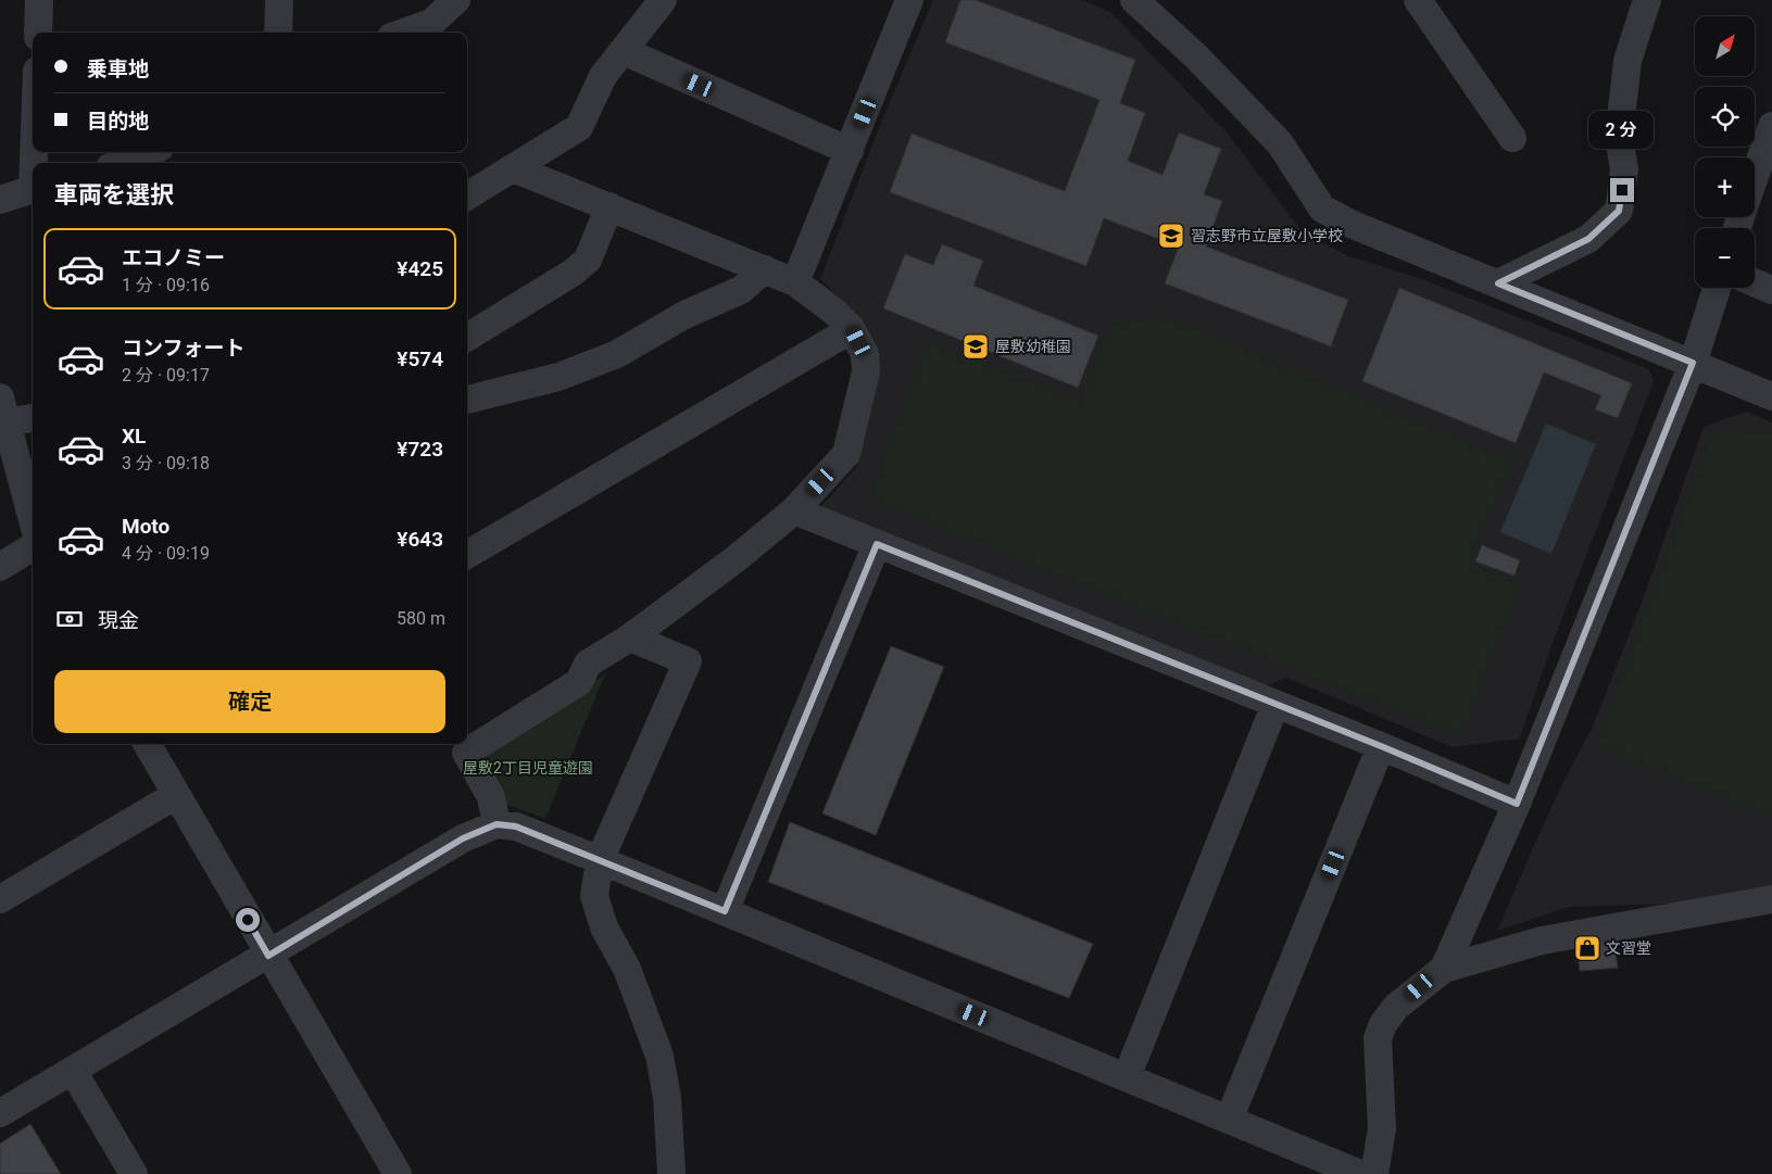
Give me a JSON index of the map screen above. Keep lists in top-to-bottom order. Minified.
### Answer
{"parks":["屋敷2丁目児童遊園"],"places":{"school or university":["習志野市立屋敷小学校","屋敷幼稚園"],"shop":["文習堂"]},"north":"top right","page":{"map_buttons":["+","−"],"banner":["乗車地","目的地"],"bubble":"2 分","heading":"車両を選択","list":[{"name":"エコノミー","note":"1 分 · 09:16","value":"¥425"},{"name":"コンフォート","note":"2 分 · 09:17","value":"¥574"},{"name":"XL","note":"3 分 · 09:18","value":"¥723"},{"name":"Moto","note":"4 分 · 09:19","value":"¥643"}],"pay":["現金","580 m"],"buttons":"確定"}}
